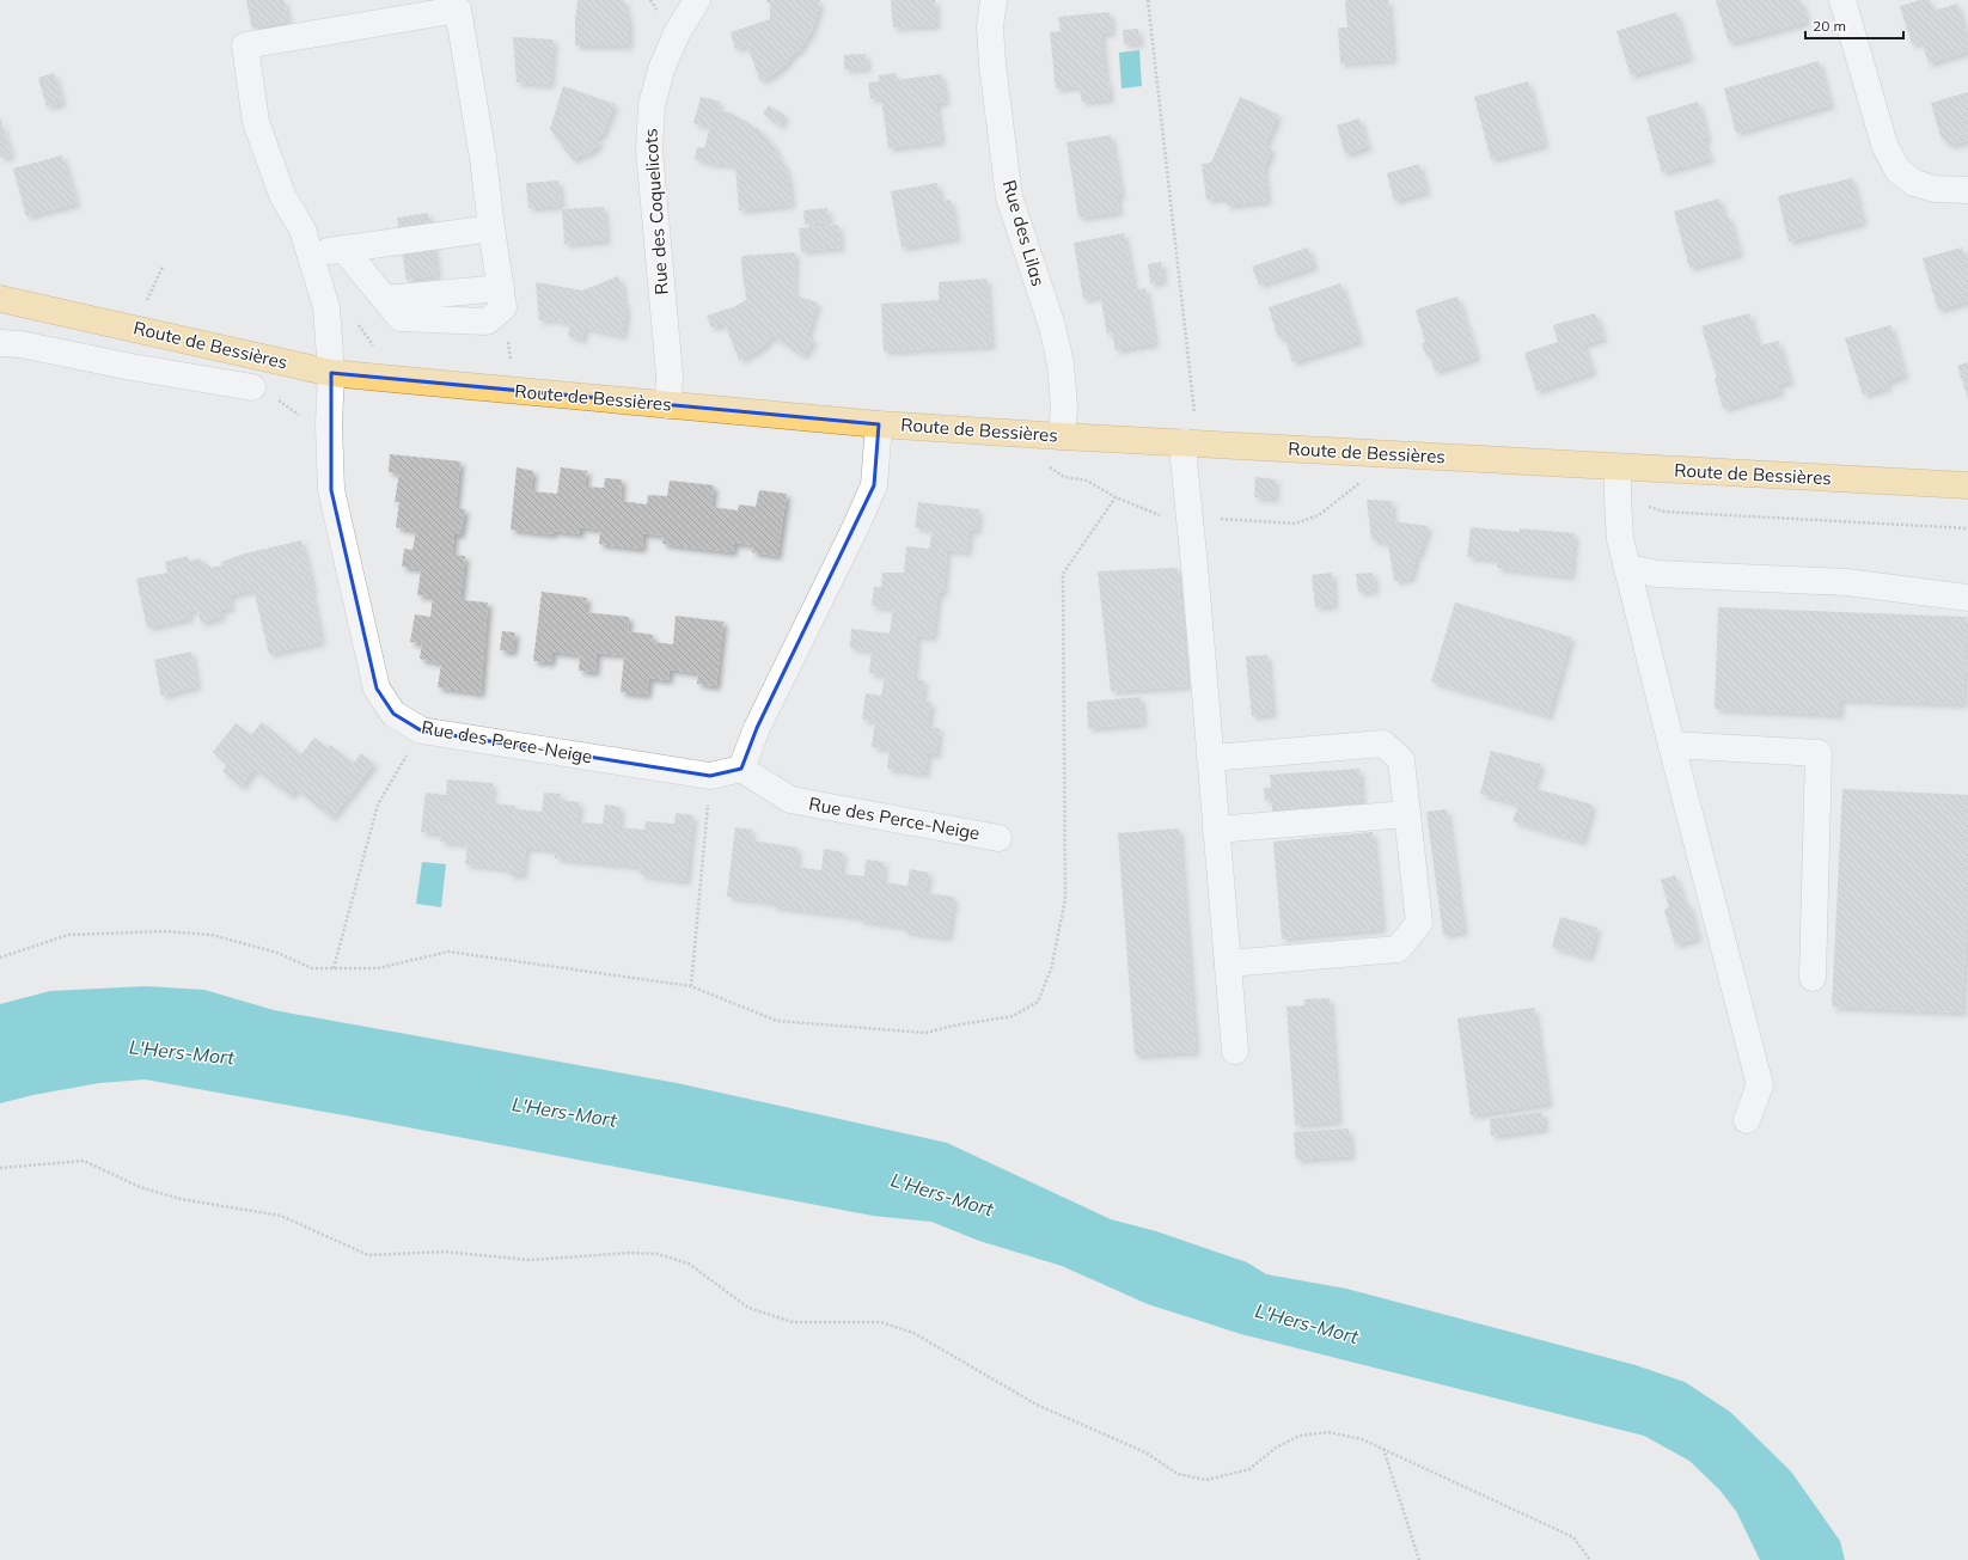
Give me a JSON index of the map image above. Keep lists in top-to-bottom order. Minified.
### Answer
{"streets":{"main road":["Route de Bessières"],"street":["Rue des Coquelicots","Rue des Lilas","Rue des Perce-Neige"]},"crossings":[["Rue des Coquelicots","Route de Bessières"],["Rue des Lilas","Route de Bessières"],["Route de Bessières","Rue des Perce-Neige"]],"water":["L'Hers-Mort"],"scale_bar":"20 m"}
